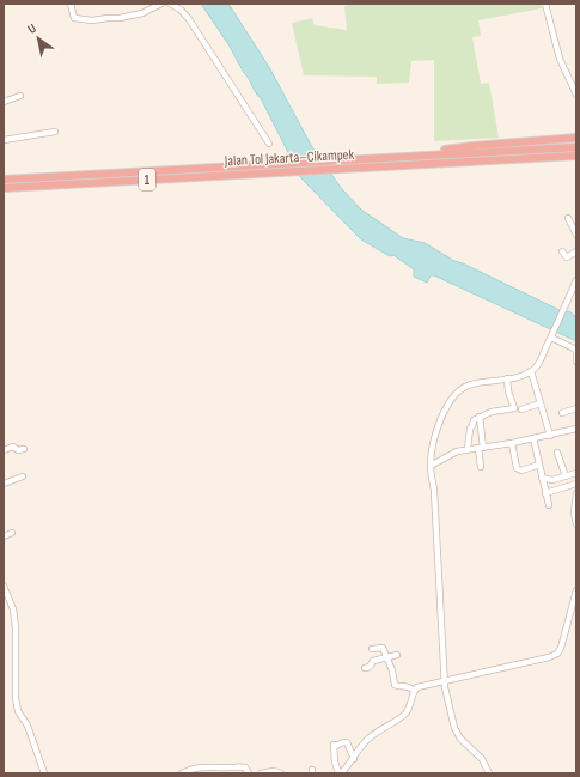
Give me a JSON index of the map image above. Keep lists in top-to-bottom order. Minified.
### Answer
{"streets":{"highway":["Jalan Tol Jakarta–Cikampek","1"]},"north":"top left"}
